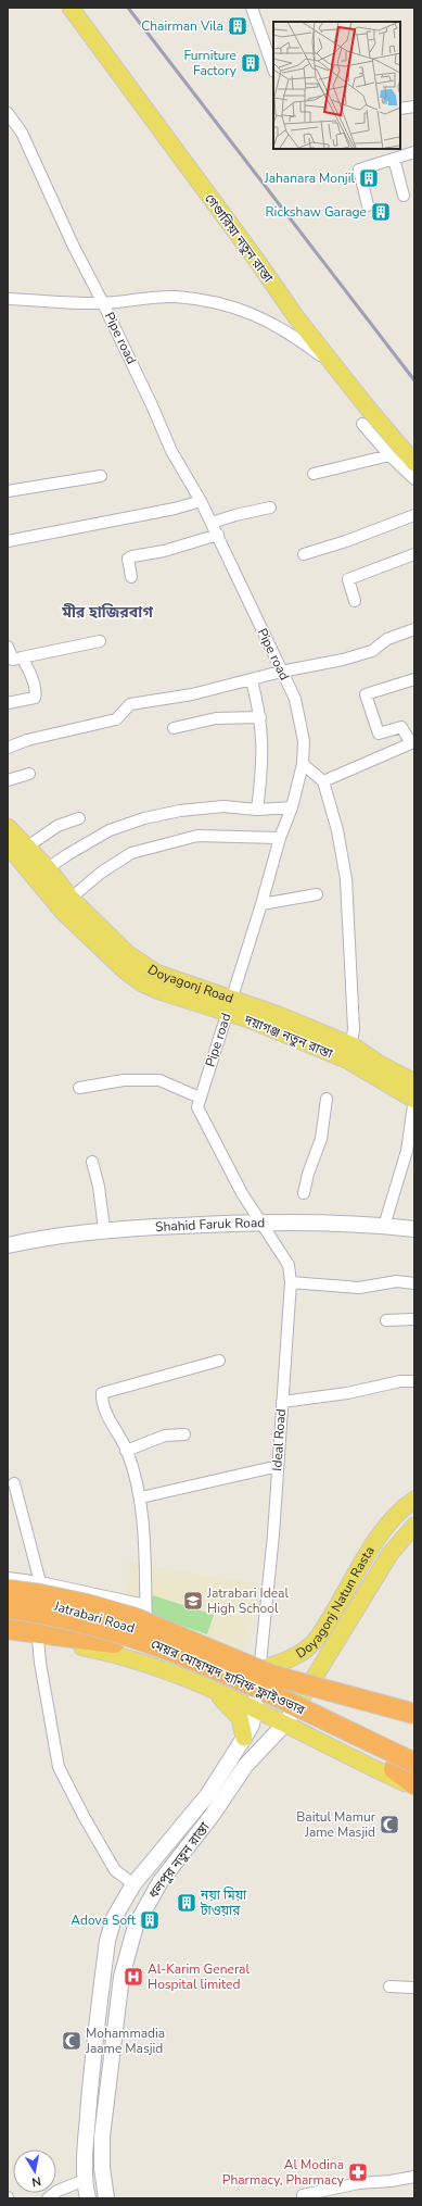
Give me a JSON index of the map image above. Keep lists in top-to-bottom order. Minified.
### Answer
{"streets":{"highway":["মেয়র মোহাম্মদ হানিফ ফ্লাইওভার"],"main road":["গেণ্ডারিয়া নতুন রাস্তা","দয়াগঞ্জ নতুন রাস্তা","Shahid Faruk Road","Doyagonj Natun Rasta","Jatrabari Road","ধলপুর নতুন রাস্তা"],"street":["Pipe road","Ideal Road"]},"crossings":[["Pipe road","দয়াগঞ্জ নতুন রাস্তা"],["Pipe road","Shahid Faruk Road"],["Pipe road","Ideal Road"],["Shahid Faruk Road","Ideal Road"],["Ideal Road","Doyagonj Natun Rasta"],["Ideal Road","Jatrabari Road"],["Ideal Road","ধলপুর নতুন রাস্তা"],["Doyagonj Natun Rasta","Jatrabari Road"],["Doyagonj Natun Rasta","ধলপুর নতুন রাস্তা"],["Jatrabari Road","ধলপুর নতুন রাস্তা"]],"districts":["মীর হাজিরবাগ"],"places":{"building":["Chairman Vila","Furniture Factory","Jahanara Monjil","Rickshaw Garage","নয়া মিয়া টাওয়ার","Adova Soft"],"school or university":["Jatrabari Ideal High School"],"mosque":["Baitul Mamur Jame Masjid","Mohammadia Jaame Masjid"],"hospital":["Al-Karim General Hospital limited"],"pharmacy":["Al Modina Pharmacy, Pharmacy"]},"north":"bottom"}
